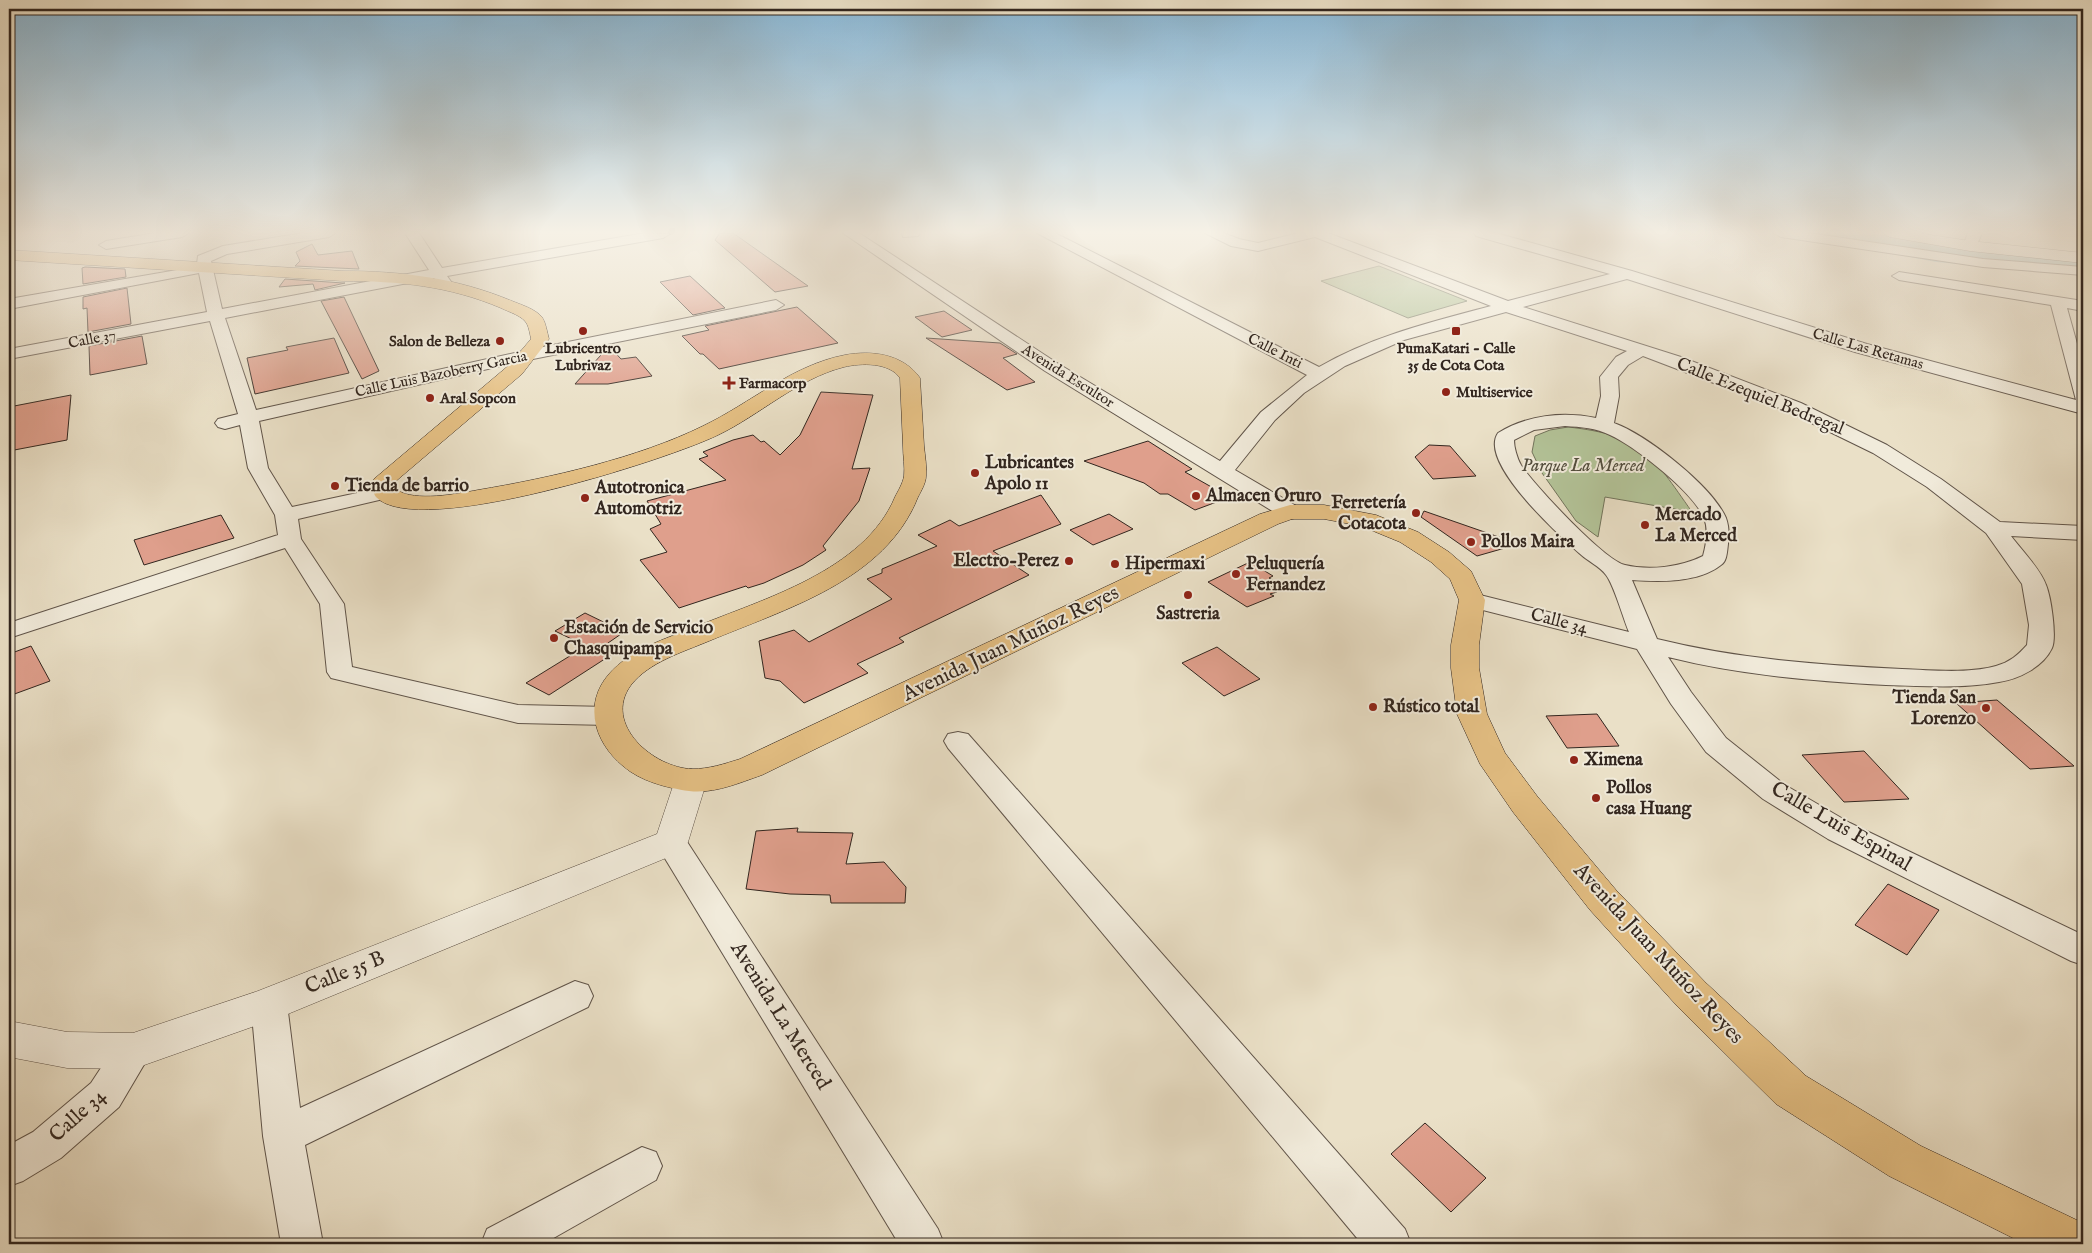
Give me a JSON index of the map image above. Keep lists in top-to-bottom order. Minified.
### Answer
{"streets":{"main road":["Avenida Juan Muñoz Reyes","Calle 35 B"],"street":["Calle 37","Calle Las Retamas","Calle Inti","Calle Luis Bazoberry Garcia","Avenida Escultor","Calle Ezequiel Bedregal","Calle 34","Calle Luis Espinal","Avenida La Merced"]},"crossings":[["Avenida Escultor","Avenida Juan Muñoz Reyes"],["Calle Ezequiel Bedregal","Calle 34"],["Calle Ezequiel Bedregal","Calle Luis Espinal"],["Calle 34","Avenida Juan Muñoz Reyes"],["Calle 34","Calle Luis Espinal"],["Calle 34","Calle 35 B"],["Calle 35 B","Avenida La Merced"]],"parks":["Parque La Merced"],"places":{"other":["Lubricentro Lubrivaz","Salon de Belleza","Multiservice","Aral Sopcon","Lubricantes Apolo 11","Tienda de barrio","Almacen Oruro","Autotronica Automotriz","Ferretería Cotacota","Mercado La Merced","Pollos Maira","Electro-Perez","Hipermaxi","Peluquería Fernandez","Sastreria","Estación de Servicio Chasquipampa","Rústico total","Tienda San Lorenzo","Ximena","Pollos casa Huang"],"transit":["PumaKatari - Calle 35 de Cota Cota"],"health":["Farmacorp"]}}
